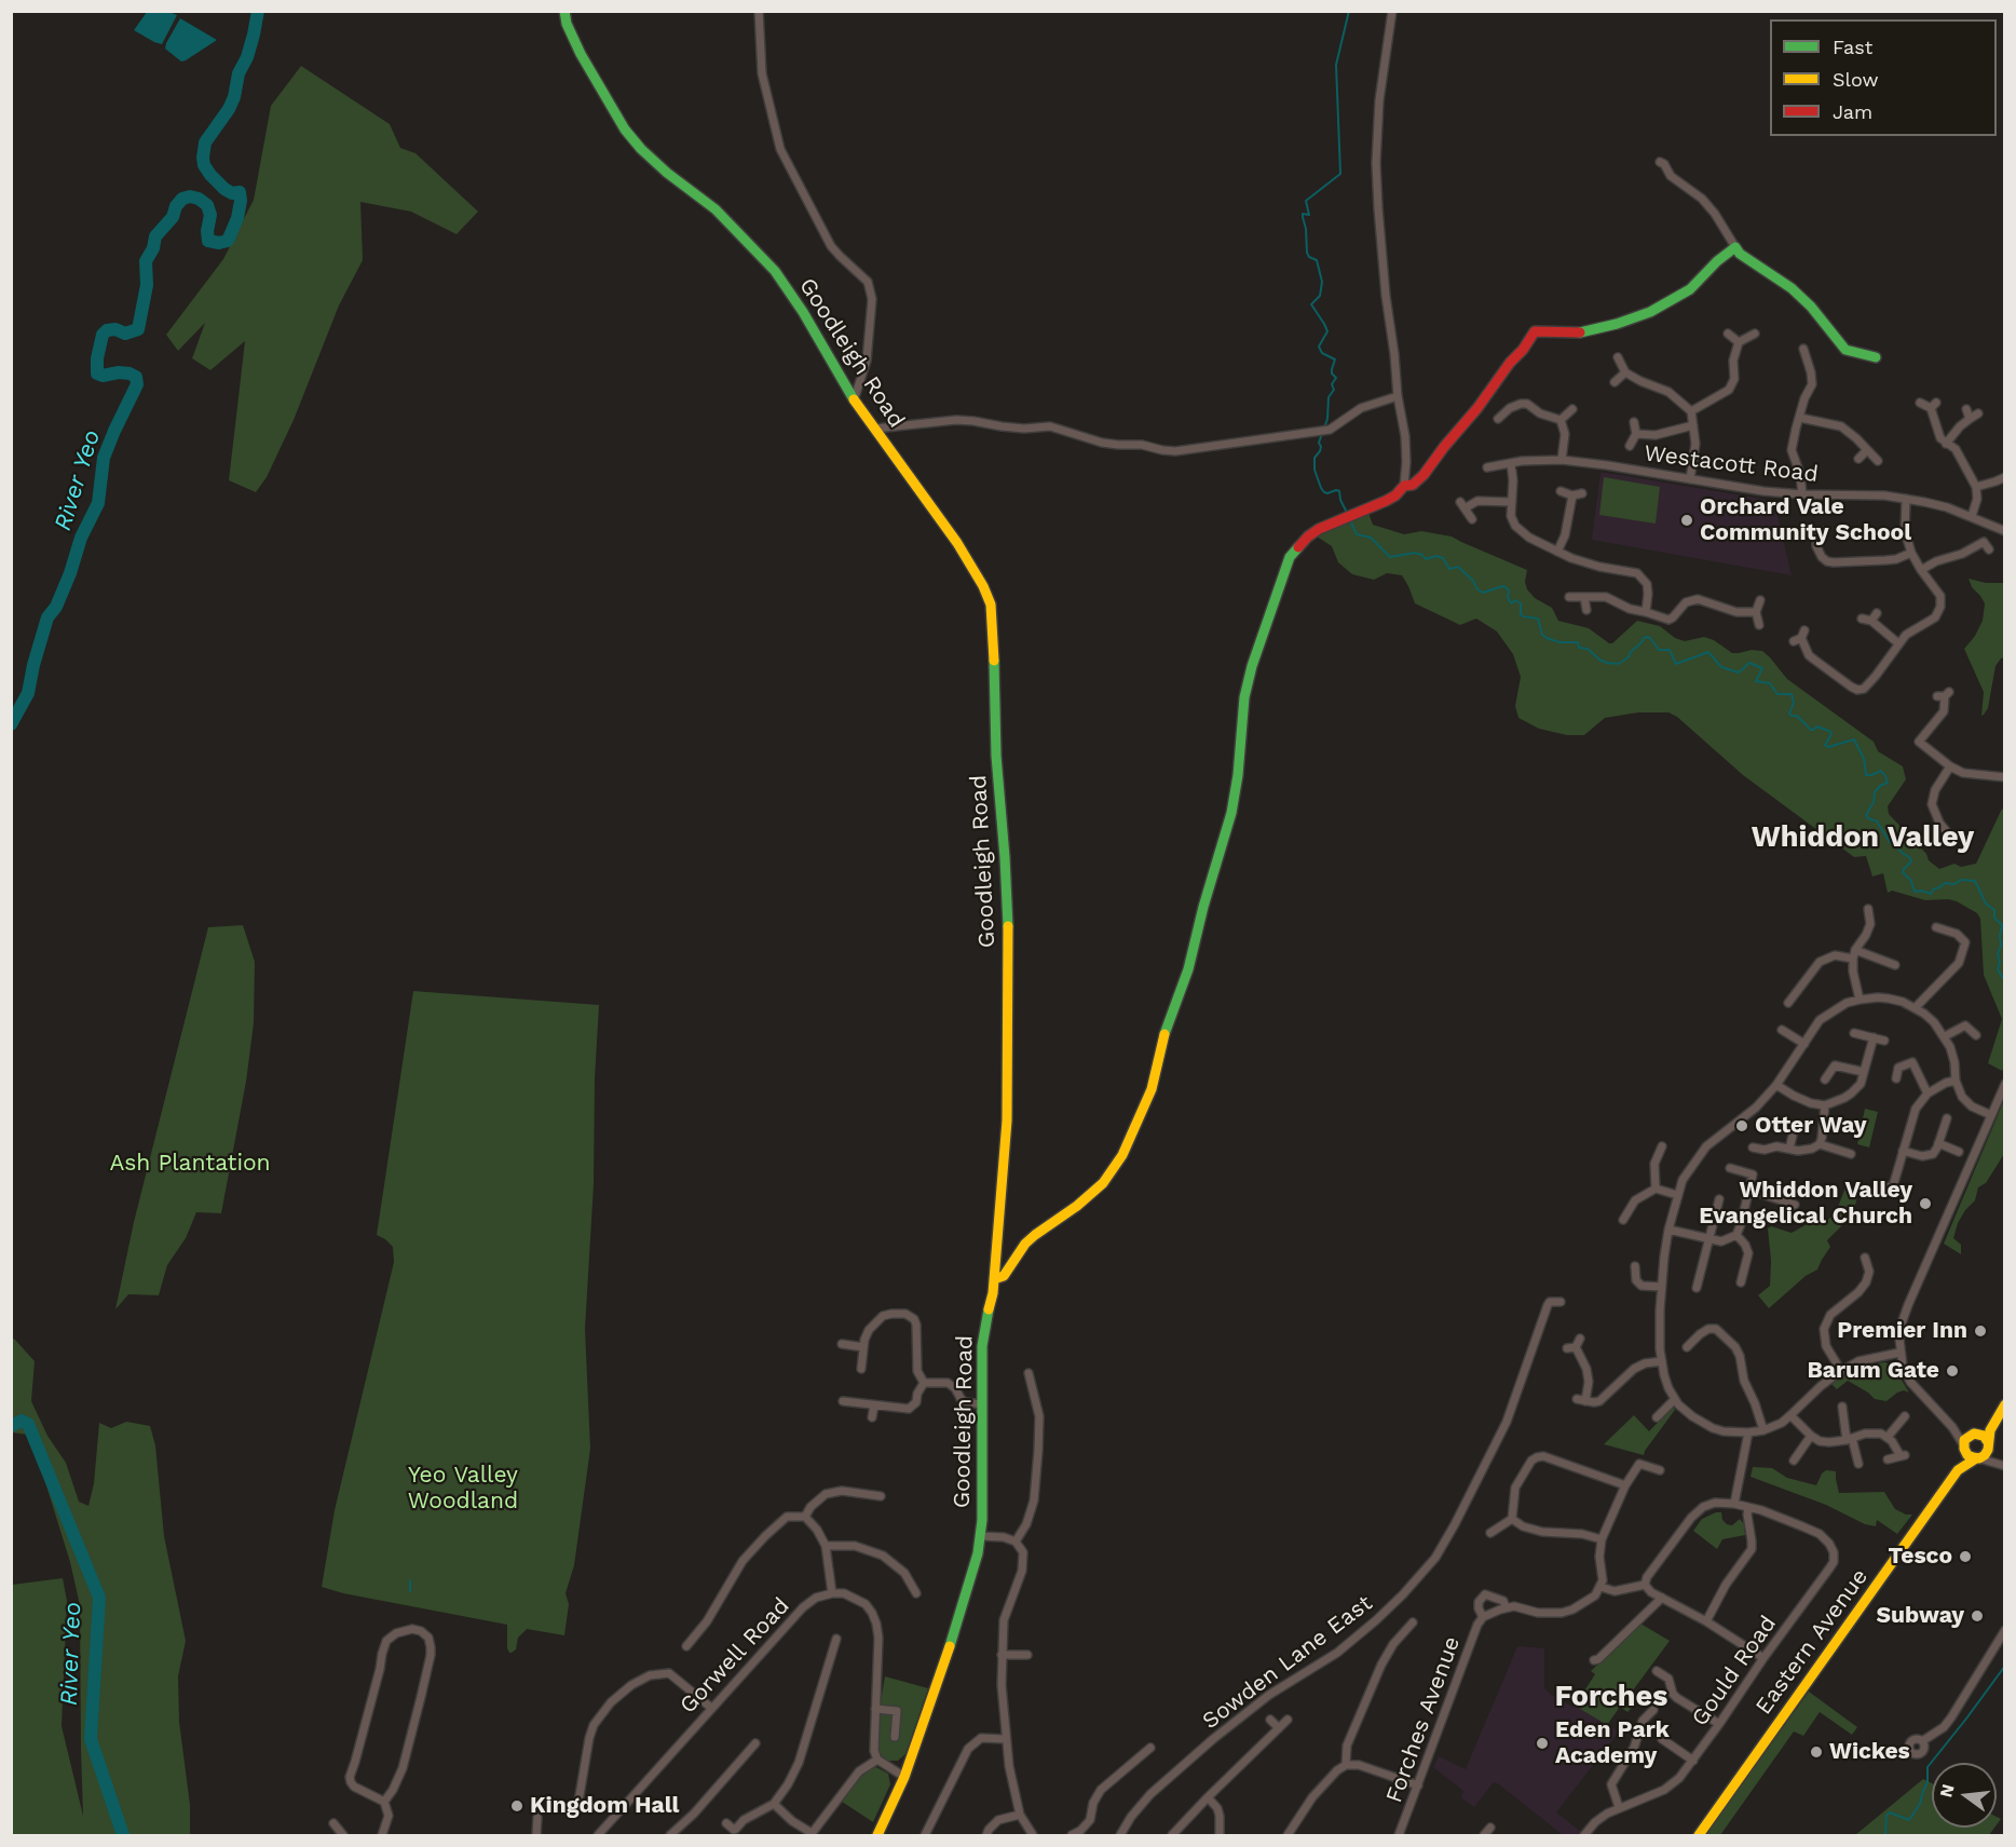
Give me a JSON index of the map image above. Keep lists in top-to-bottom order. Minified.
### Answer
{"streets":{"street":["Goodleigh Road","Westacott Road","Eastern Avenue","Gorwell Road","Sowden Lane East","Gould Road","Forches Avenue"]},"districts":["Whiddon Valley","Forches"],"water":["River Yeo"],"parks":["Ash Plantation","Yeo Valley Woodland"],"places":["Orchard Vale Community School","Otter Way","Whiddon Valley Evangelical Church","Premier Inn","Barum Gate","Tesco","Subway","Eden Park Academy","Wickes","Kingdom Hall"],"legend":["Fast","Slow","Jam"],"north":"left"}
